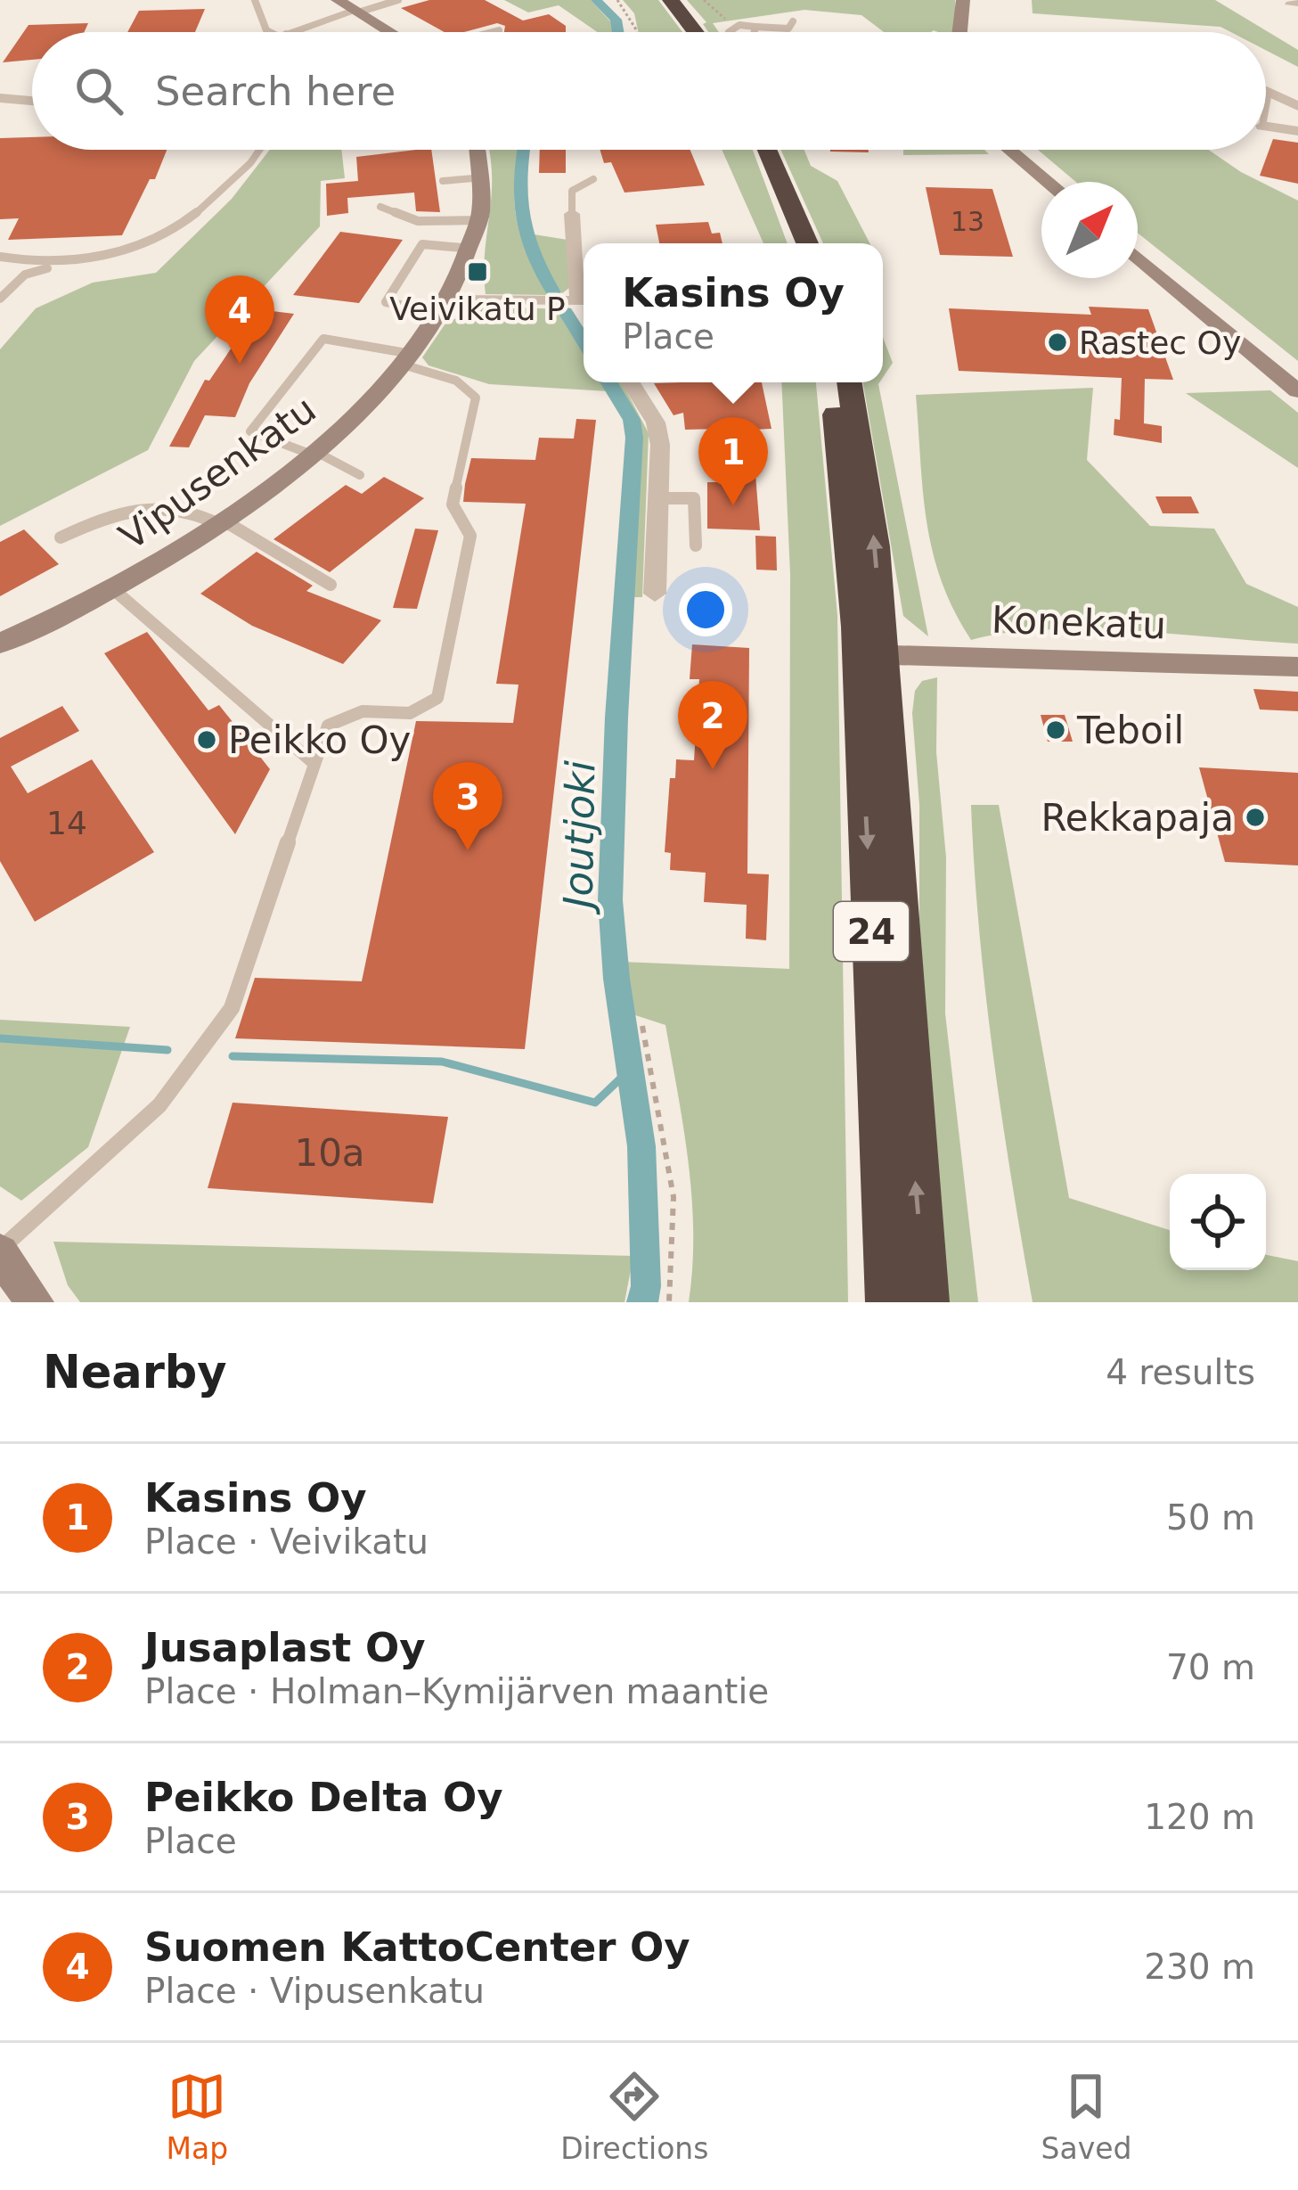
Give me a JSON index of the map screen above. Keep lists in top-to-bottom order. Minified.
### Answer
{"streets":{"highway":["24"],"street":["Vipusenkatu","Konekatu"]},"crossings":[["Konekatu","24"]],"water":["Joutjoki"],"places":{"transit":["Veivikatu P"],"other":["Rastec Oy","Teboil","Peikko Oy","Rekkapaja"]},"house_numbers":["13","14","10a"],"north":"top right","page":{"search":"Search here","popup":["Kasins Oy","Place"],"pins":["4","1","2","3"],"heading":["Nearby","4 results"],"list":[{"mark":"1","name":"Kasins Oy","note":"Place · Veivikatu","value":"50 m"},{"mark":"2","name":"Jusaplast Oy","note":"Place · Holman–Kymijärven maantie","value":"70 m"},{"mark":"3","name":"Peikko Delta Oy","note":"Place","value":"120 m"},{"mark":"4","name":"Suomen KattoCenter Oy","note":"Place · Vipusenkatu","value":"230 m"}],"nav":["Map","Directions","Saved"]}}
